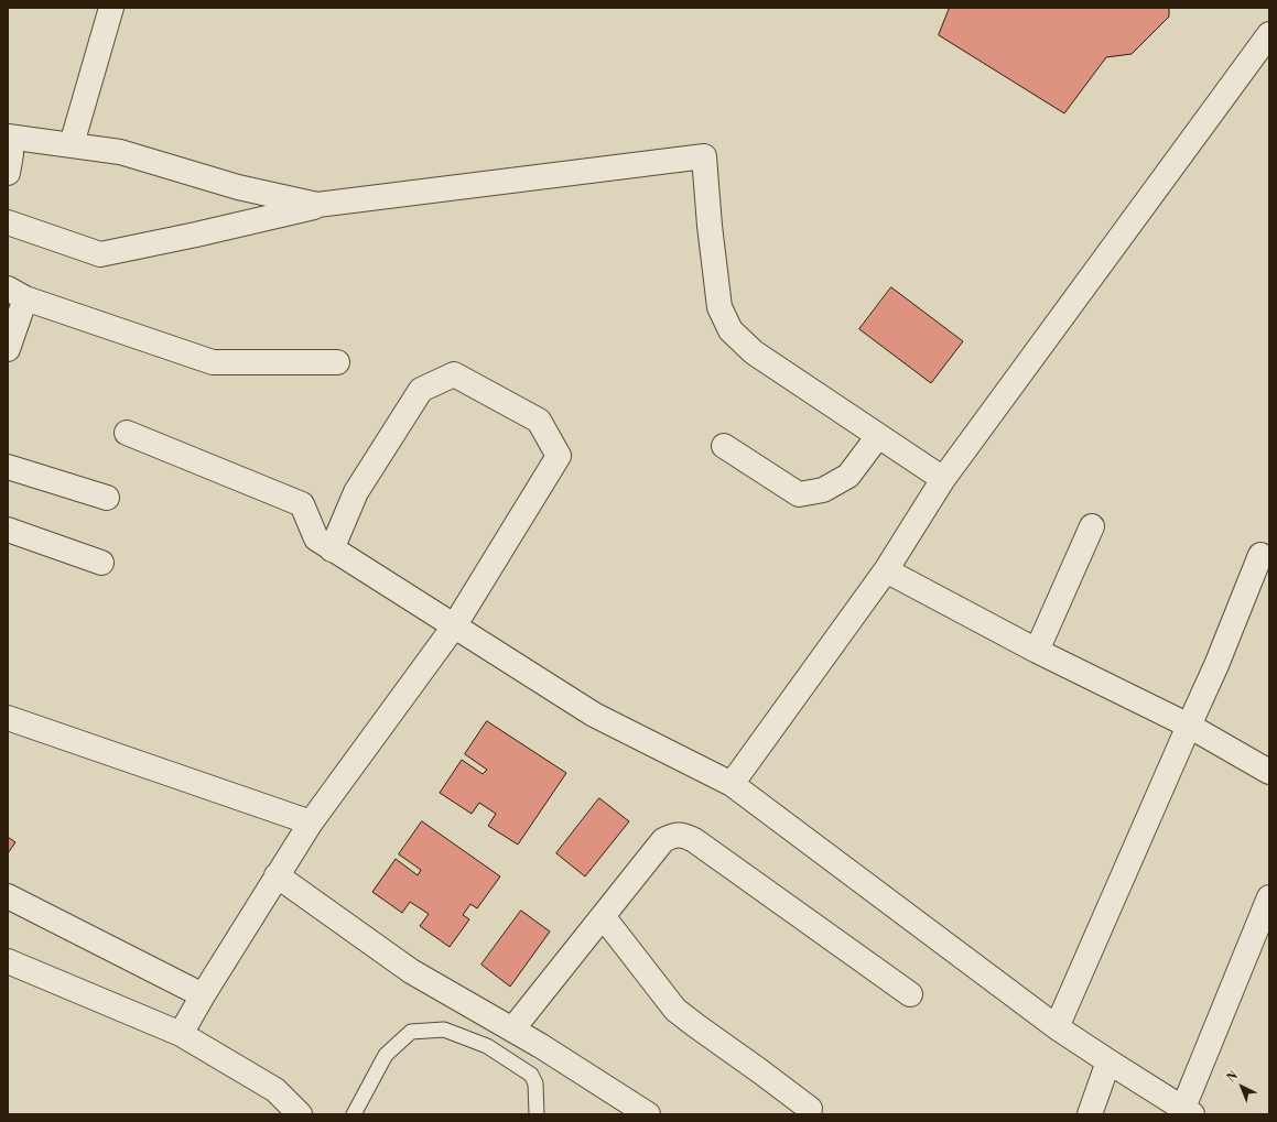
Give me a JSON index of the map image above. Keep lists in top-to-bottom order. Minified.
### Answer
{"north":"top left"}
